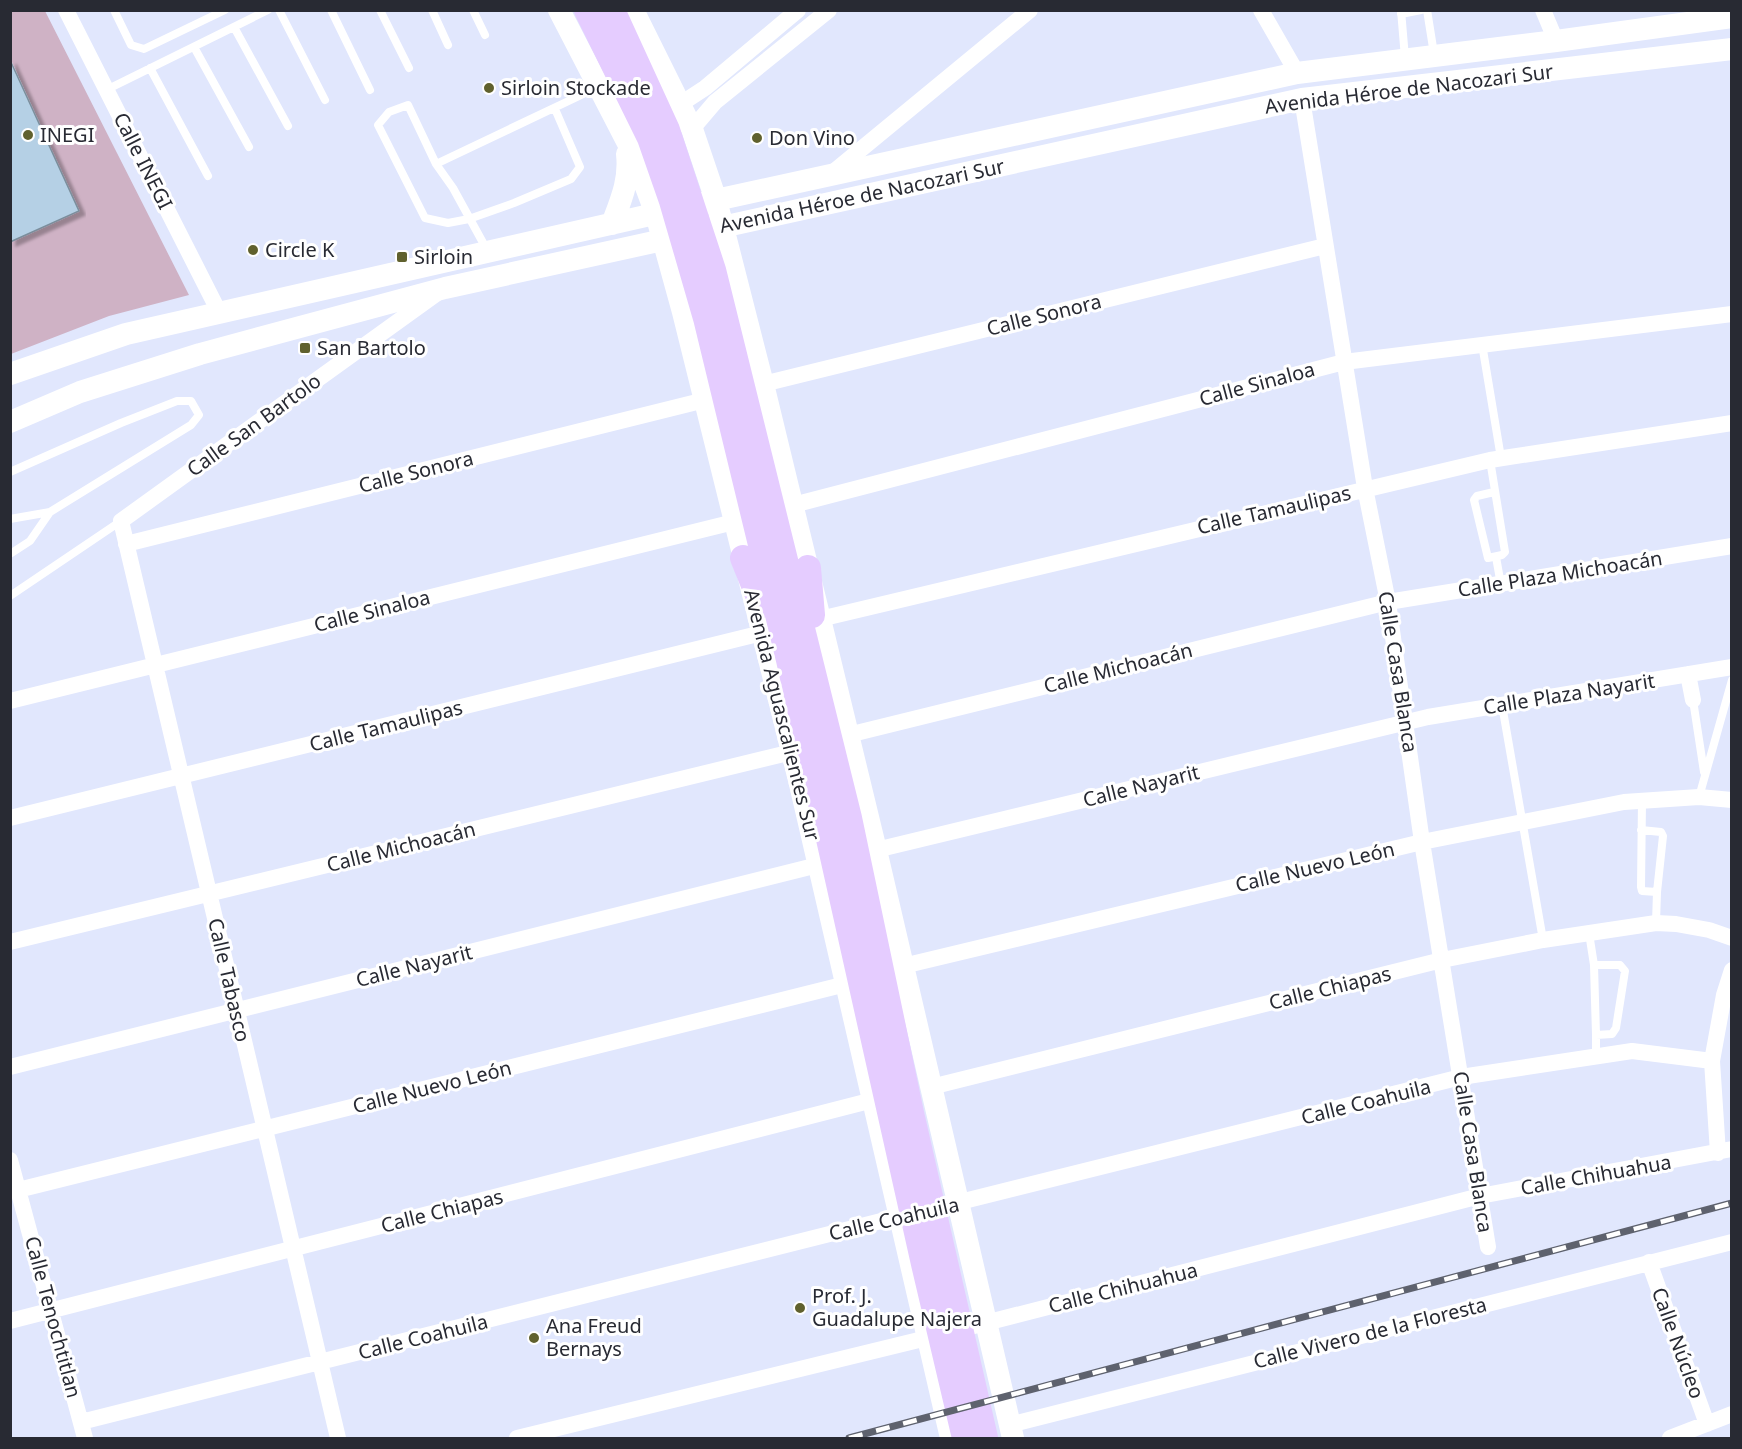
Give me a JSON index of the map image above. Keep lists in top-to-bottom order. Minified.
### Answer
{"streets":{"main road":["Avenida Héroe de Nacozari Sur","Avenida Aguascalientes Sur"],"street":["Calle INEGI","Calle Sonora","Calle Sinaloa","Calle San Bartolo","Calle Tamaulipas","Calle Plaza Michoacán","Calle Michoacán","Calle Casa Blanca","Calle Plaza Nayarit","Calle Nayarit","Calle Nuevo León","Calle Tabasco","Calle Chiapas","Calle Coahuila","Calle Chihuahua","Calle Tenochtitlan","Calle Vivero de la Floresta","Calle Núcleo"]},"crossings":[["Avenida Héroe de Nacozari Sur","Calle INEGI"],["Avenida Héroe de Nacozari Sur","Calle San Bartolo"],["Avenida Héroe de Nacozari Sur","Calle Casa Blanca"],["Avenida Héroe de Nacozari Sur","Avenida Aguascalientes Sur"],["Calle Sonora","Calle Casa Blanca"],["Calle Sonora","Avenida Aguascalientes Sur"],["Calle Sonora","Calle Tabasco"],["Calle Sinaloa","Calle Casa Blanca"],["Calle Sinaloa","Avenida Aguascalientes Sur"],["Calle Sinaloa","Calle Tabasco"],["Calle San Bartolo","Calle Tabasco"],["Calle Tamaulipas","Calle Casa Blanca"],["Calle Tamaulipas","Avenida Aguascalientes Sur"],["Calle Tamaulipas","Calle Tabasco"],["Calle Plaza Michoacán","Calle Michoacán"],["Calle Plaza Michoacán","Calle Casa Blanca"],["Calle Michoacán","Calle Casa Blanca"],["Calle Michoacán","Avenida Aguascalientes Sur"],["Calle Michoacán","Calle Tabasco"],["Calle Casa Blanca","Calle Plaza Nayarit"],["Calle Casa Blanca","Calle Nayarit"],["Calle Casa Blanca","Calle Nuevo León"],["Calle Casa Blanca","Calle Chiapas"],["Calle Casa Blanca","Calle Coahuila"],["Calle Casa Blanca","Calle Chihuahua"],["Calle Plaza Nayarit","Calle Nayarit"],["Avenida Aguascalientes Sur","Calle Nayarit"],["Avenida Aguascalientes Sur","Calle Nuevo León"],["Avenida Aguascalientes Sur","Calle Chiapas"],["Avenida Aguascalientes Sur","Calle Coahuila"],["Avenida Aguascalientes Sur","Calle Chihuahua"],["Avenida Aguascalientes Sur","Calle Vivero de la Floresta"],["Calle Nayarit","Calle Tabasco"],["Calle Nuevo León","Calle Tabasco"],["Calle Nuevo León","Calle Tenochtitlan"],["Calle Tabasco","Calle Chiapas"],["Calle Tabasco","Calle Coahuila"],["Calle Chiapas","Calle Tenochtitlan"],["Calle Coahuila","Calle Tenochtitlan"],["Calle Vivero de la Floresta","Calle Núcleo"]],"places":{"other":["Sirloin Stockade","INEGI","Don Vino","Circle K","Prof. J. Guadalupe Najera","Ana Freud Bernays"],"transit":["Sirloin","San Bartolo"]}}
